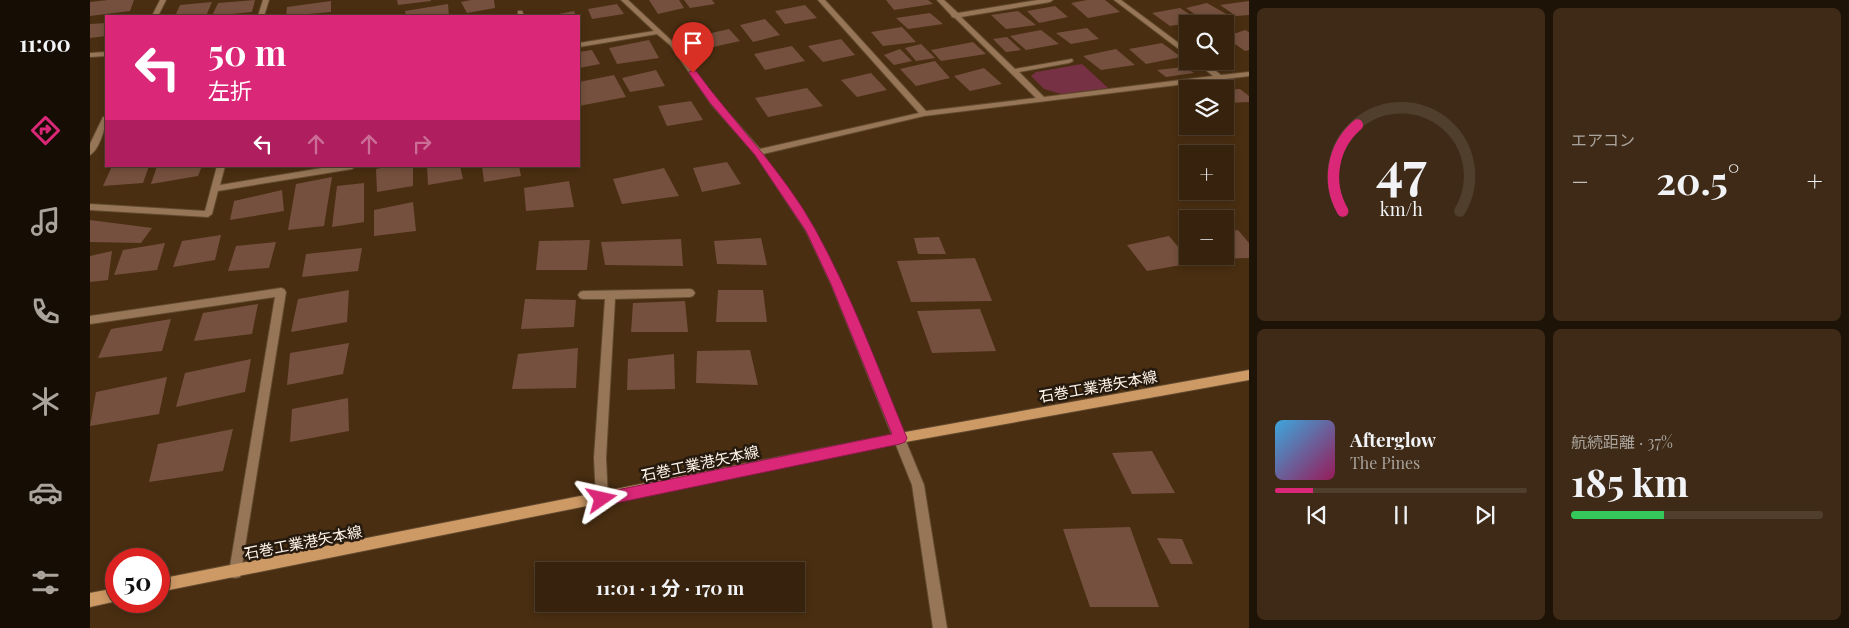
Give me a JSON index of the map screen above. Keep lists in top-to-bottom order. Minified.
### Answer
{"streets":{"main road":["石巻工業港矢本線"]},"page":{"tabs":"11:00","tile":["エアコン",["航続距離 · 37%","185 km"]],"map_buttons":["+","−"],"turn":["50 m","左折"],"heat":["−","20.5°","+"],"song":["Afterglow","The Pines"],"limit":"50","trip":"11:01 · 1 分 · 170 m","gauge":["47","km/h"]}}
